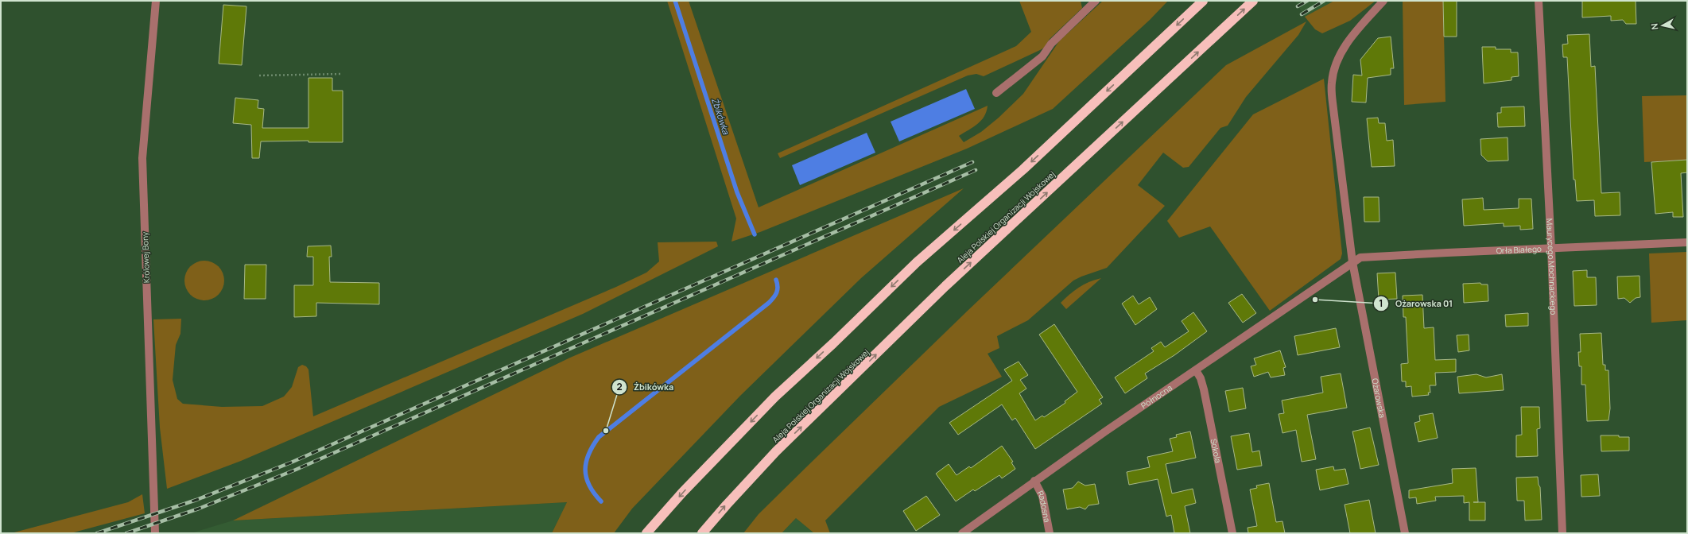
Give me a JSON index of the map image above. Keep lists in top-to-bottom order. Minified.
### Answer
{"streets":{"highway":["Aleja Polskiej Organizacji Wojskowej"],"street":["Orła Białego","Królowej Bony","Maurycego Mochnackiego","Północna","Ożarowska","Sokola","Radosna"]},"crossings":[["Orła Białego","Maurycego Mochnackiego"],["Orła Białego","Północna"],["Orła Białego","Ożarowska"],["Północna","Ożarowska"],["Północna","Sokola"],["Północna","Radosna"]],"water":["Żbikówka"],"places":["Ożarowska 01","Żbikówka"],"north":"left"}
